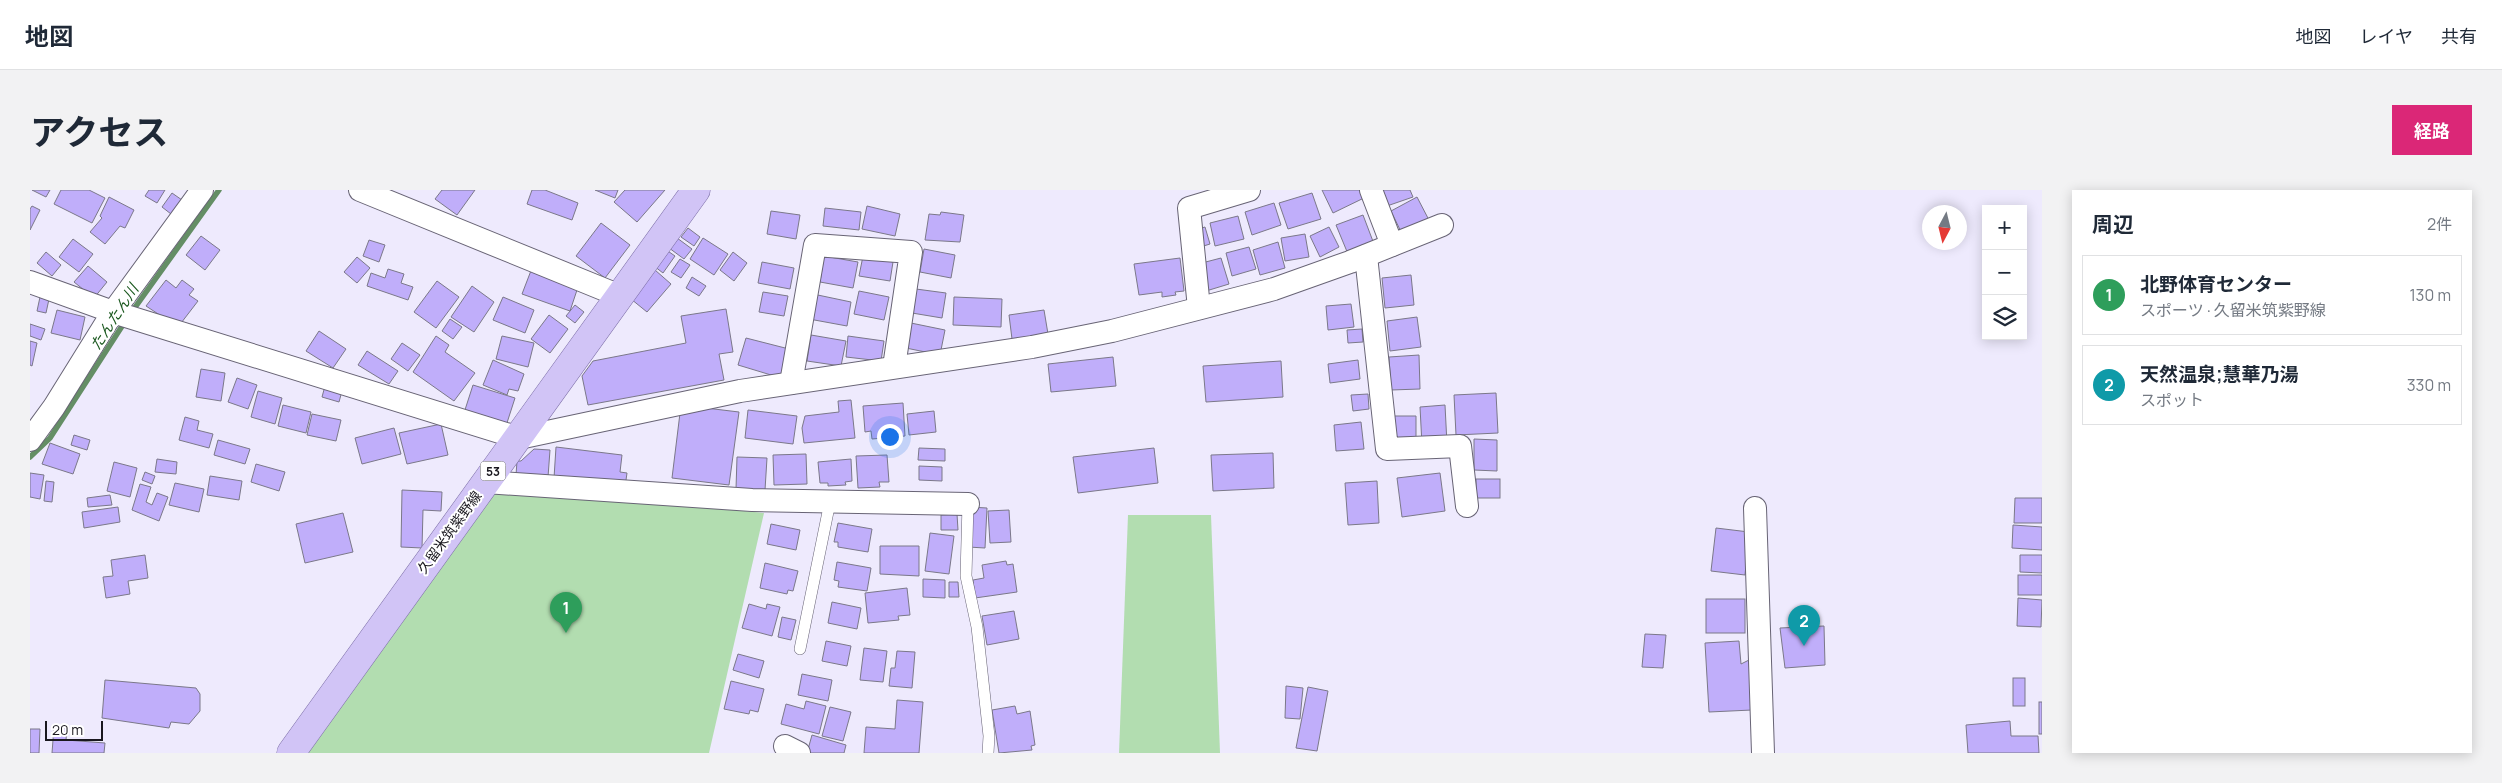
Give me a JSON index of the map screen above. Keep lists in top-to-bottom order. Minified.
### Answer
{"streets":{"main road":["53","久留米筑紫野線"]},"water":["たんたん川"],"scale_bar":"20 m","north":"bottom","page":{"header":"地図","nav":["地図","レイヤ","共有"],"title":"アクセス","buttons":"経路","heading":["周辺","2件"],"map_buttons":["+","−"],"list":[{"mark":"1","name":"北野体育センター","note":"スポーツ · 久留米筑紫野線","value":"130 m"},{"mark":"2","name":"天然温泉;慧華乃湯","note":"スポット","value":"330 m"}],"pins":["1","2"],"scale":"20 m"}}
